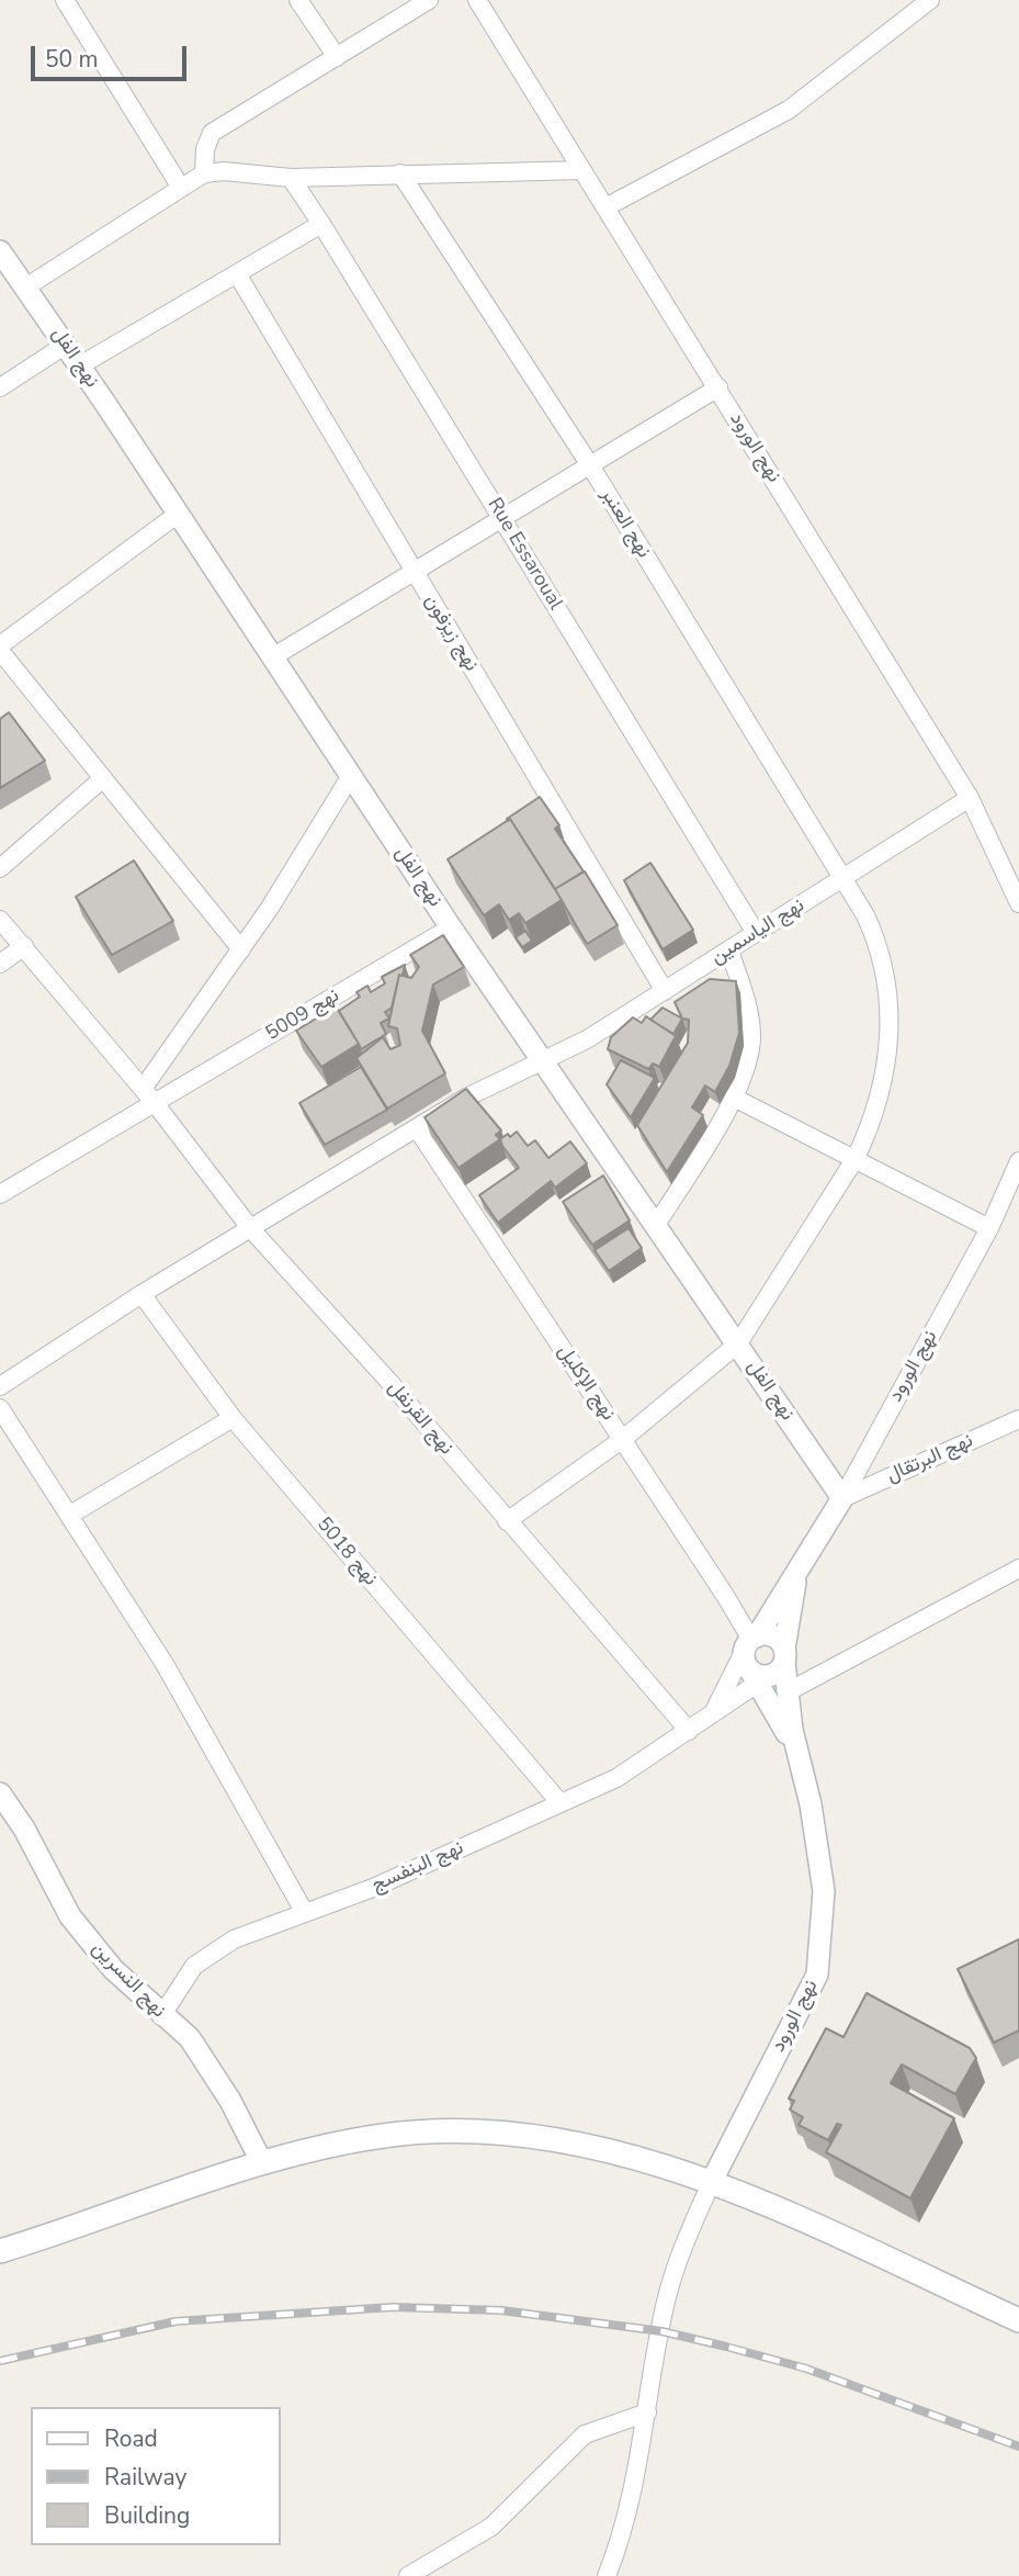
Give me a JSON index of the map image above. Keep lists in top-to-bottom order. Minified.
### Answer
{"streets":{"street":["نهج الفل","نهج الورود","نهج العنبر","Rue Essaroual","نهج زيزفون","نهج الياسمين","نهج 5009","نهج الإكليل","نهج القرنفل","نهج البرتقال","نهج 5018","نهج البنفسج","نهج النسرين"]},"crossings":[["نهج الفل","نهج الورود"],["نهج الفل","نهج العنبر"],["نهج الفل","نهج الياسمين"],["نهج الفل","نهج 5009"],["نهج الفل","نهج البرتقال"],["نهج الورود","نهج الياسمين"],["نهج الورود","نهج البرتقال"],["نهج العنبر","نهج الياسمين"],["نهج العنبر","نهج الإكليل"],["نهج العنبر","نهج القرنفل"],["Rue Essaroual","نهج الياسمين"],["نهج زيزفون","نهج الياسمين"],["نهج الياسمين","نهج الإكليل"],["نهج الياسمين","نهج القرنفل"],["نهج الياسمين","نهج 5018"],["نهج 5009","نهج القرنفل"],["نهج الإكليل","نهج البنفسج"],["نهج القرنفل","نهج البنفسج"],["نهج 5018","نهج البنفسج"],["نهج البنفسج","نهج النسرين"]],"legend":["Road","Railway","Building"],"scale_bar":"50 m"}
